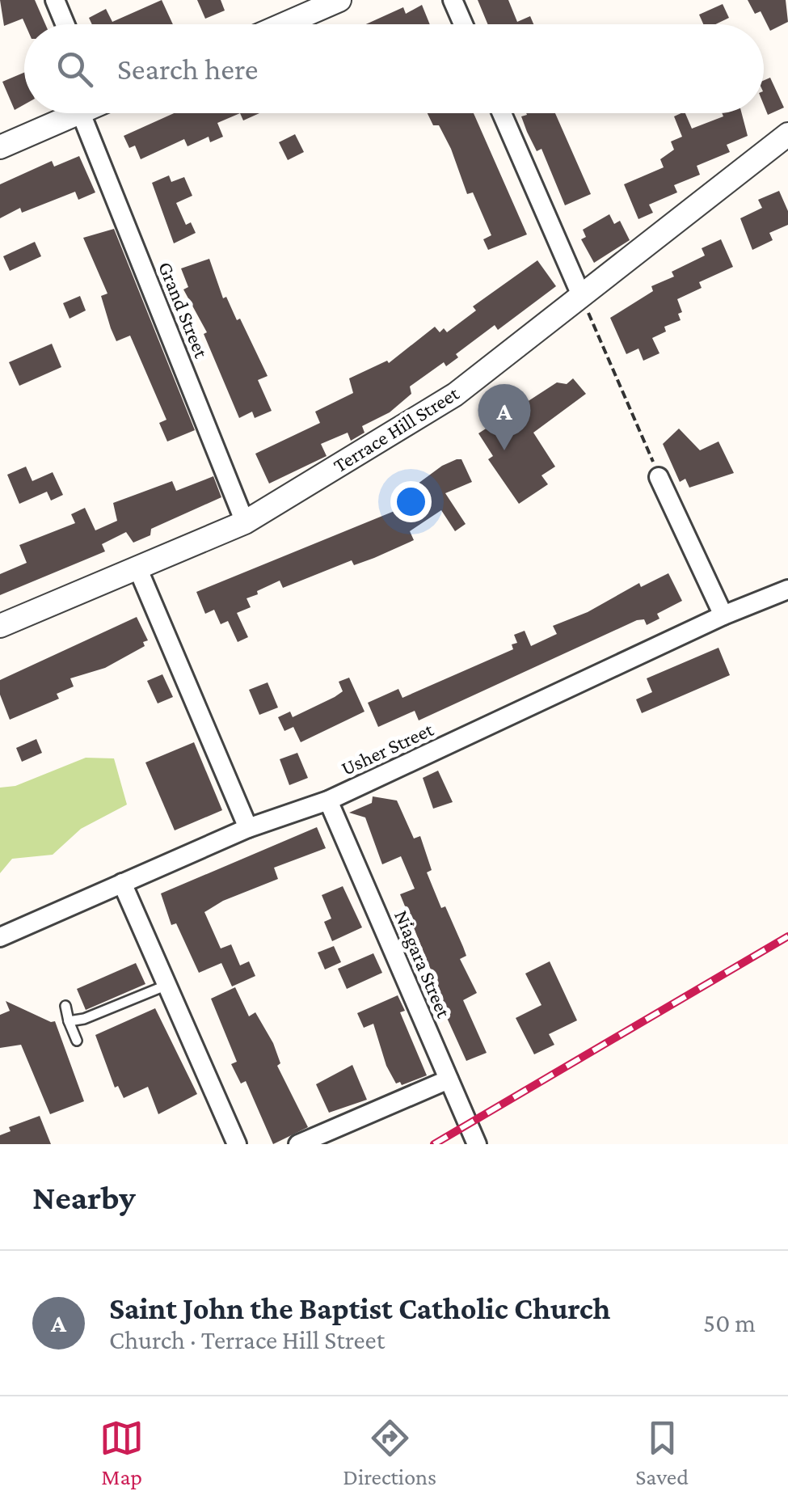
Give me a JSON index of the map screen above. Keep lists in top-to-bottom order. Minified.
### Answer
{"streets":{"street":["Grand Street","Terrace Hill Street","Usher Street","Niagara Street"]},"crossings":[["Grand Street","Terrace Hill Street"],["Usher Street","Niagara Street"]],"page":{"search":"Search here","pins":"A","heading":"Nearby","list":[{"mark":"A","name":"Saint John the Baptist Catholic Church","note":"Church · Terrace Hill Street","value":"50 m"}],"nav":["Map","Directions","Saved"]}}
